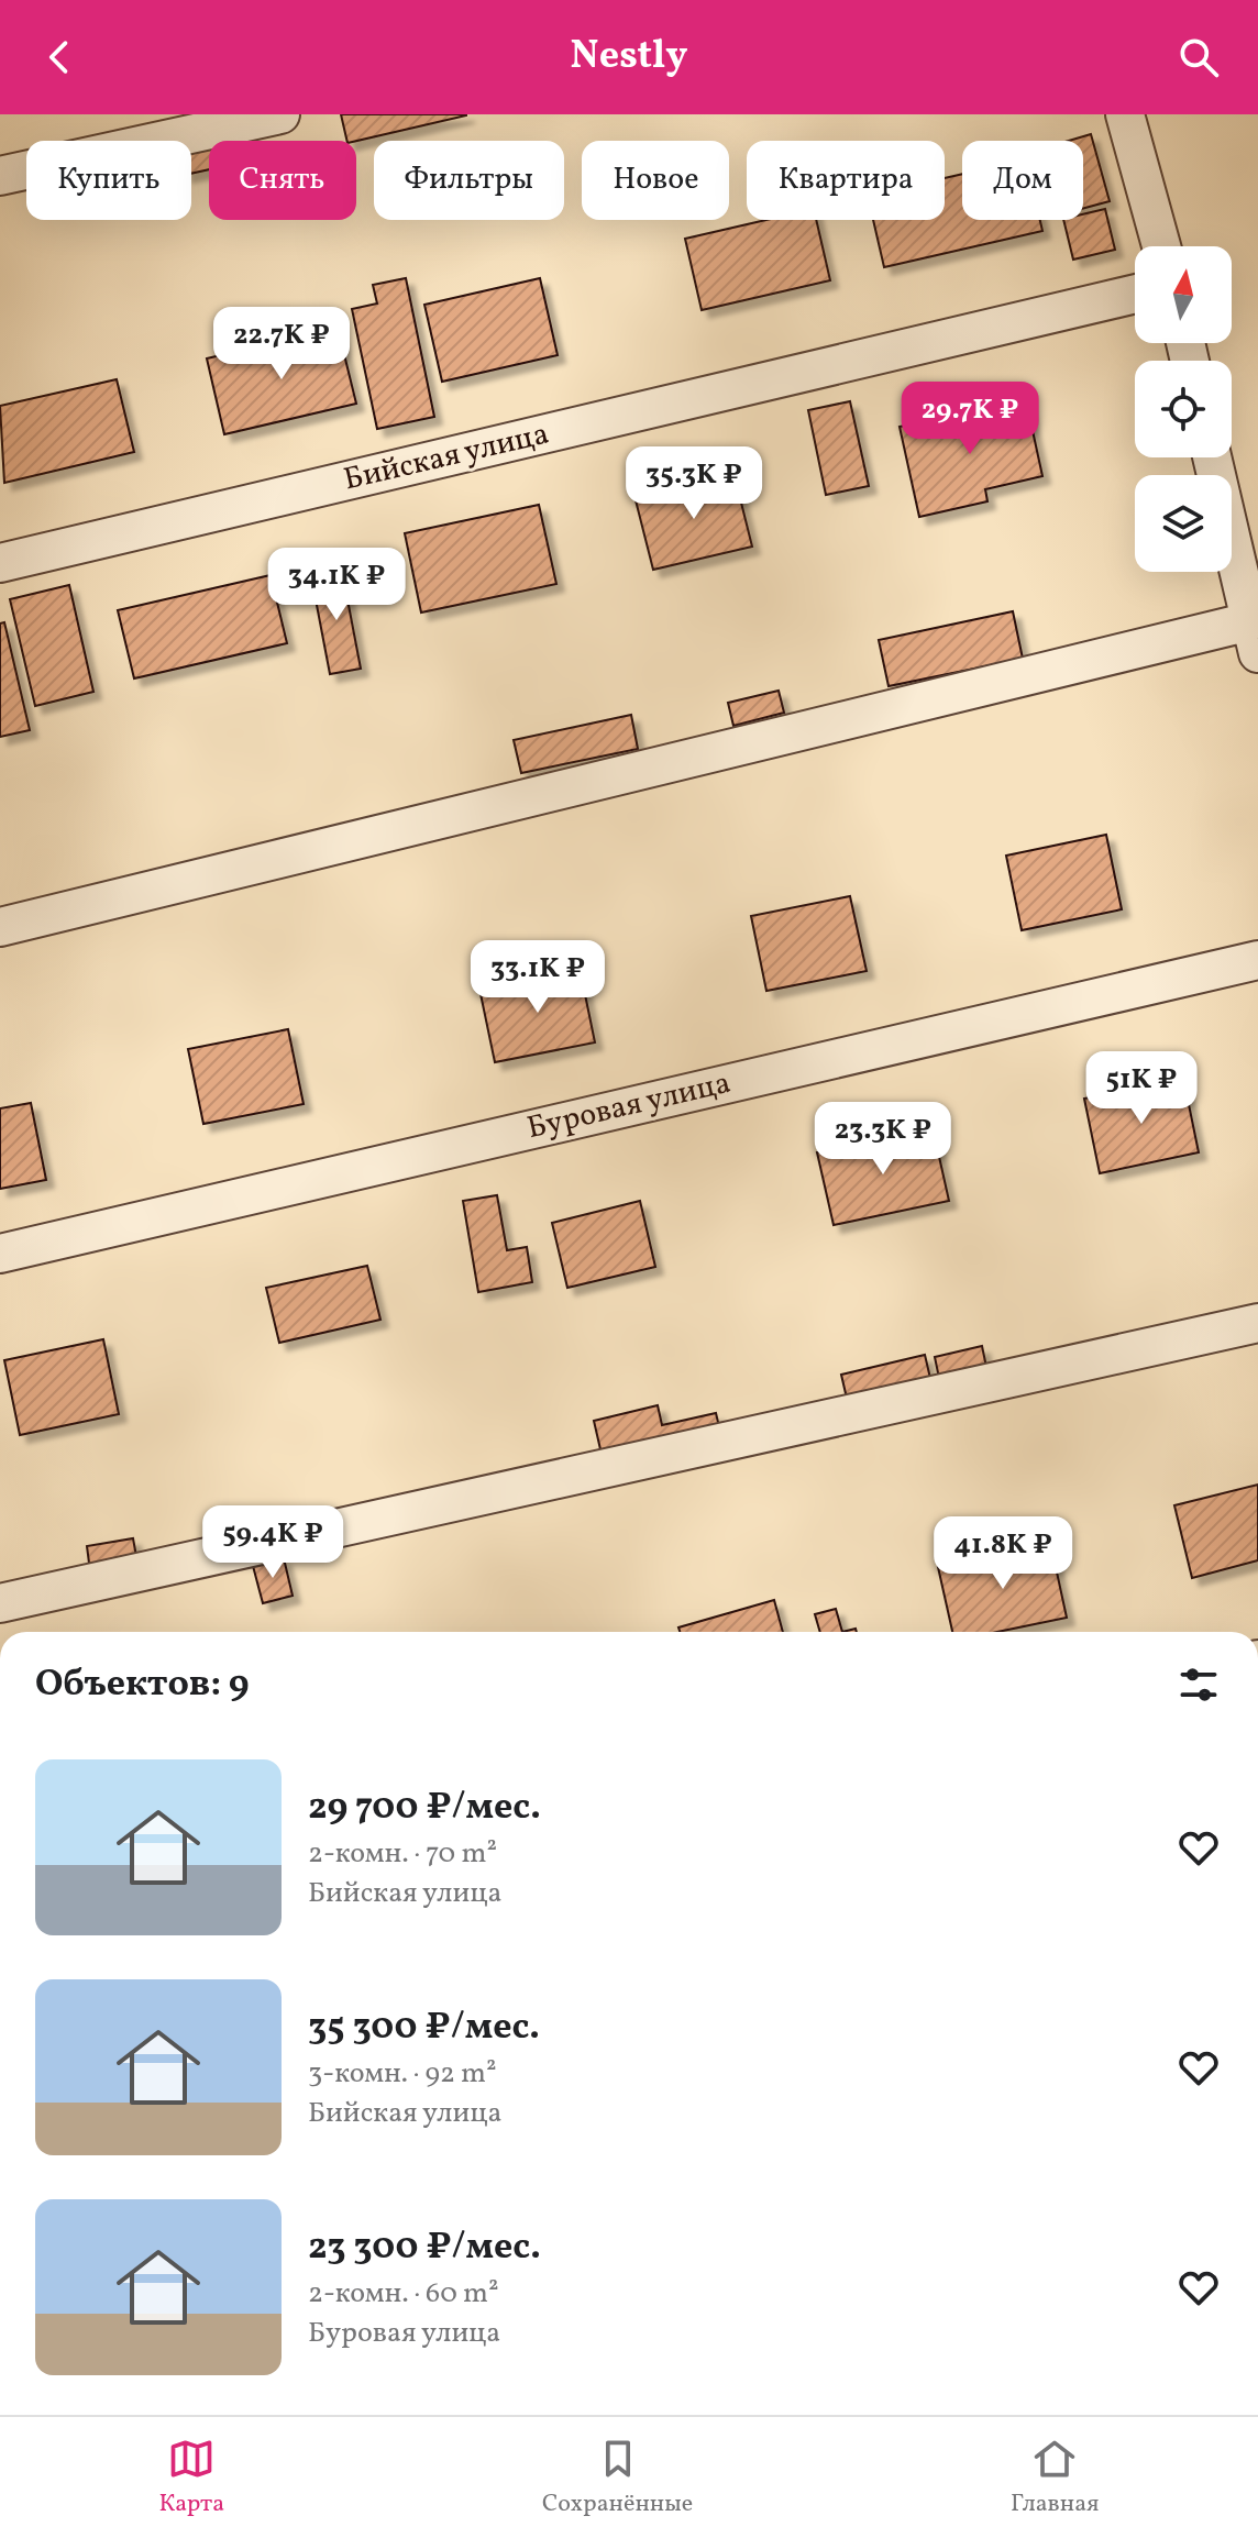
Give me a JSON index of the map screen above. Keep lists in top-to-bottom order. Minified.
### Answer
{"streets":{"street":["Бийская улица","Буровая улица"]},"north":"top","page":{"header":"Nestly","chip":["Купить","Снять","Фильтры","Новое","Квартира","Дом"],"price":["22.7K ₽","29.7K ₽","35.3K ₽","34.1K ₽","33.1K ₽","51K ₽","23.3K ₽","59.4K ₽","41.8K ₽"],"heading":"Объектов: 9","list":[{"name":"29 700 ₽/мес.","note":"2-комн. · 70 m² · Бийская улица"},{"name":"35 300 ₽/мес.","note":"3-комн. · 92 m² · Бийская улица"},{"name":"23 300 ₽/мес.","note":"2-комн. · 60 m² · Буровая улица"}],"tabs":["Карта","Сохранённые","Главная"]}}
